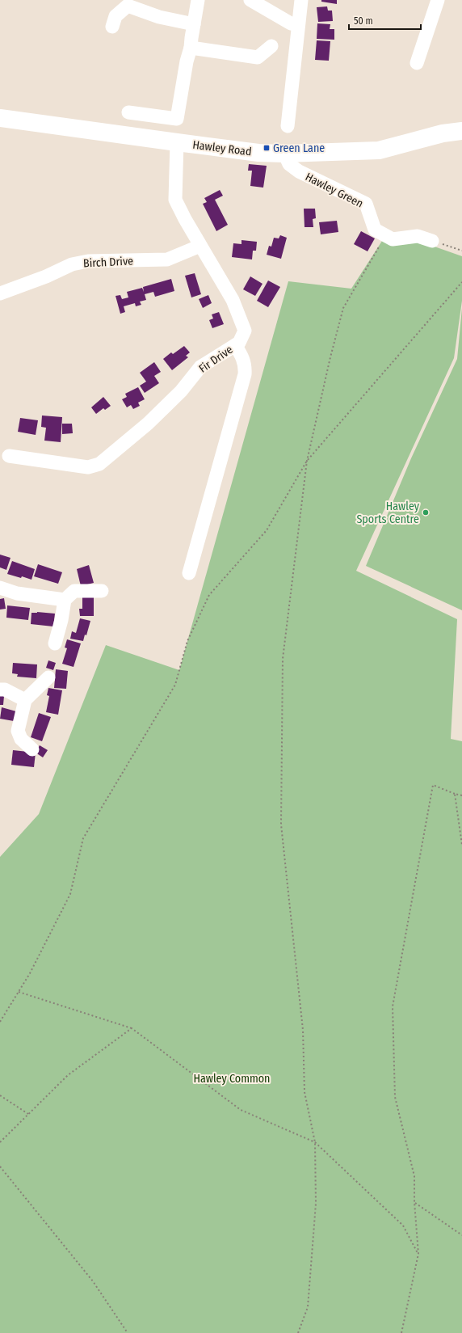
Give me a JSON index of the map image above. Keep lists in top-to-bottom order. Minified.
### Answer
{"streets":{"main road":["Hawley Road"],"street":["Hawley Green","Birch Drive","Fir Drive"]},"crossings":[["Hawley Road","Hawley Green"],["Hawley Road","Fir Drive"],["Birch Drive","Fir Drive"]],"parks":["Hawley Common"],"places":{"transit":["Green Lane"],"other":["Hawley Sports Centre"]},"scale_bar":"50 m"}
